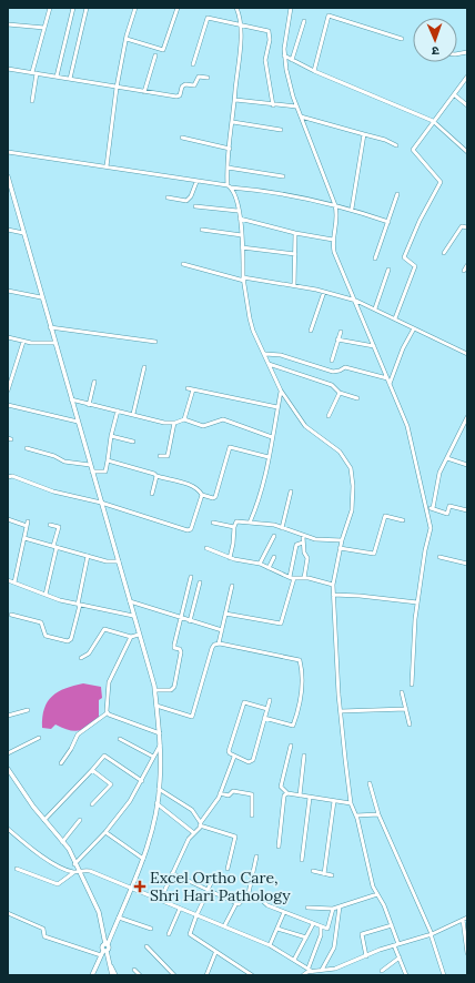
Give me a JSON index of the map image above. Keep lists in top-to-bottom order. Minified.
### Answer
{"places":{"health":["Excel Ortho Care, Shri Hari Pathology"]},"north":"bottom"}
